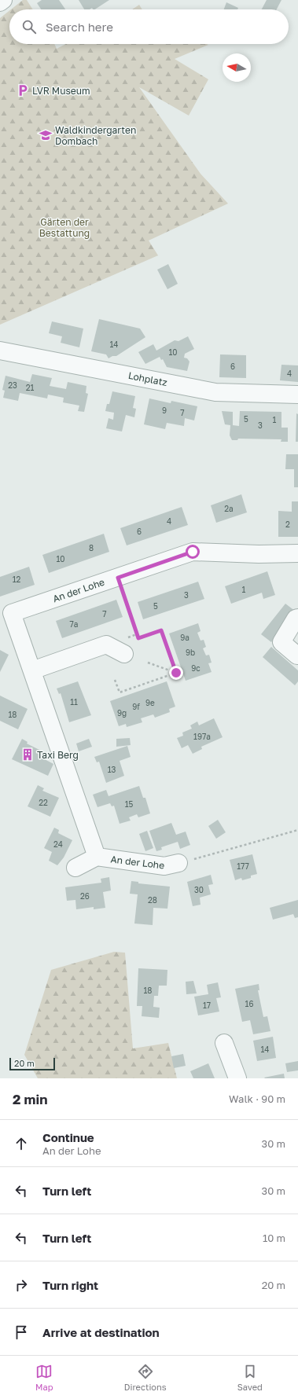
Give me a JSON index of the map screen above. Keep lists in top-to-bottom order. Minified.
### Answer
{"streets":{"street":["Lohplatz","An der Lohe"]},"parks":["Gärten der Bestattung"],"places":{"parking":["LVR Museum"],"school or university":["Waldkindergarten Dombach"],"building":["Taxi Berg"]},"house_numbers":["14","10","6","4","23","21","9","7","5","1","3","2a","4","2","6","8","10","12","1","3","5","7","7a","9a","9b","9c","11","9e","9f","9g","18","197a","13","22","15","24","177","30","26","28","18","16","17","14"],"scale_bar":"20 m","north":"left","page":{"search":"Search here","scale":"20 m","heading":["2 min","Walk · 90 m"],"list":[["Continue","An der Lohe","30 m"],["Turn left","30 m"],["Turn left","10 m"],["Turn right","20 m"],"Arrive at destination"],"nav":["Map","Directions","Saved"]}}
